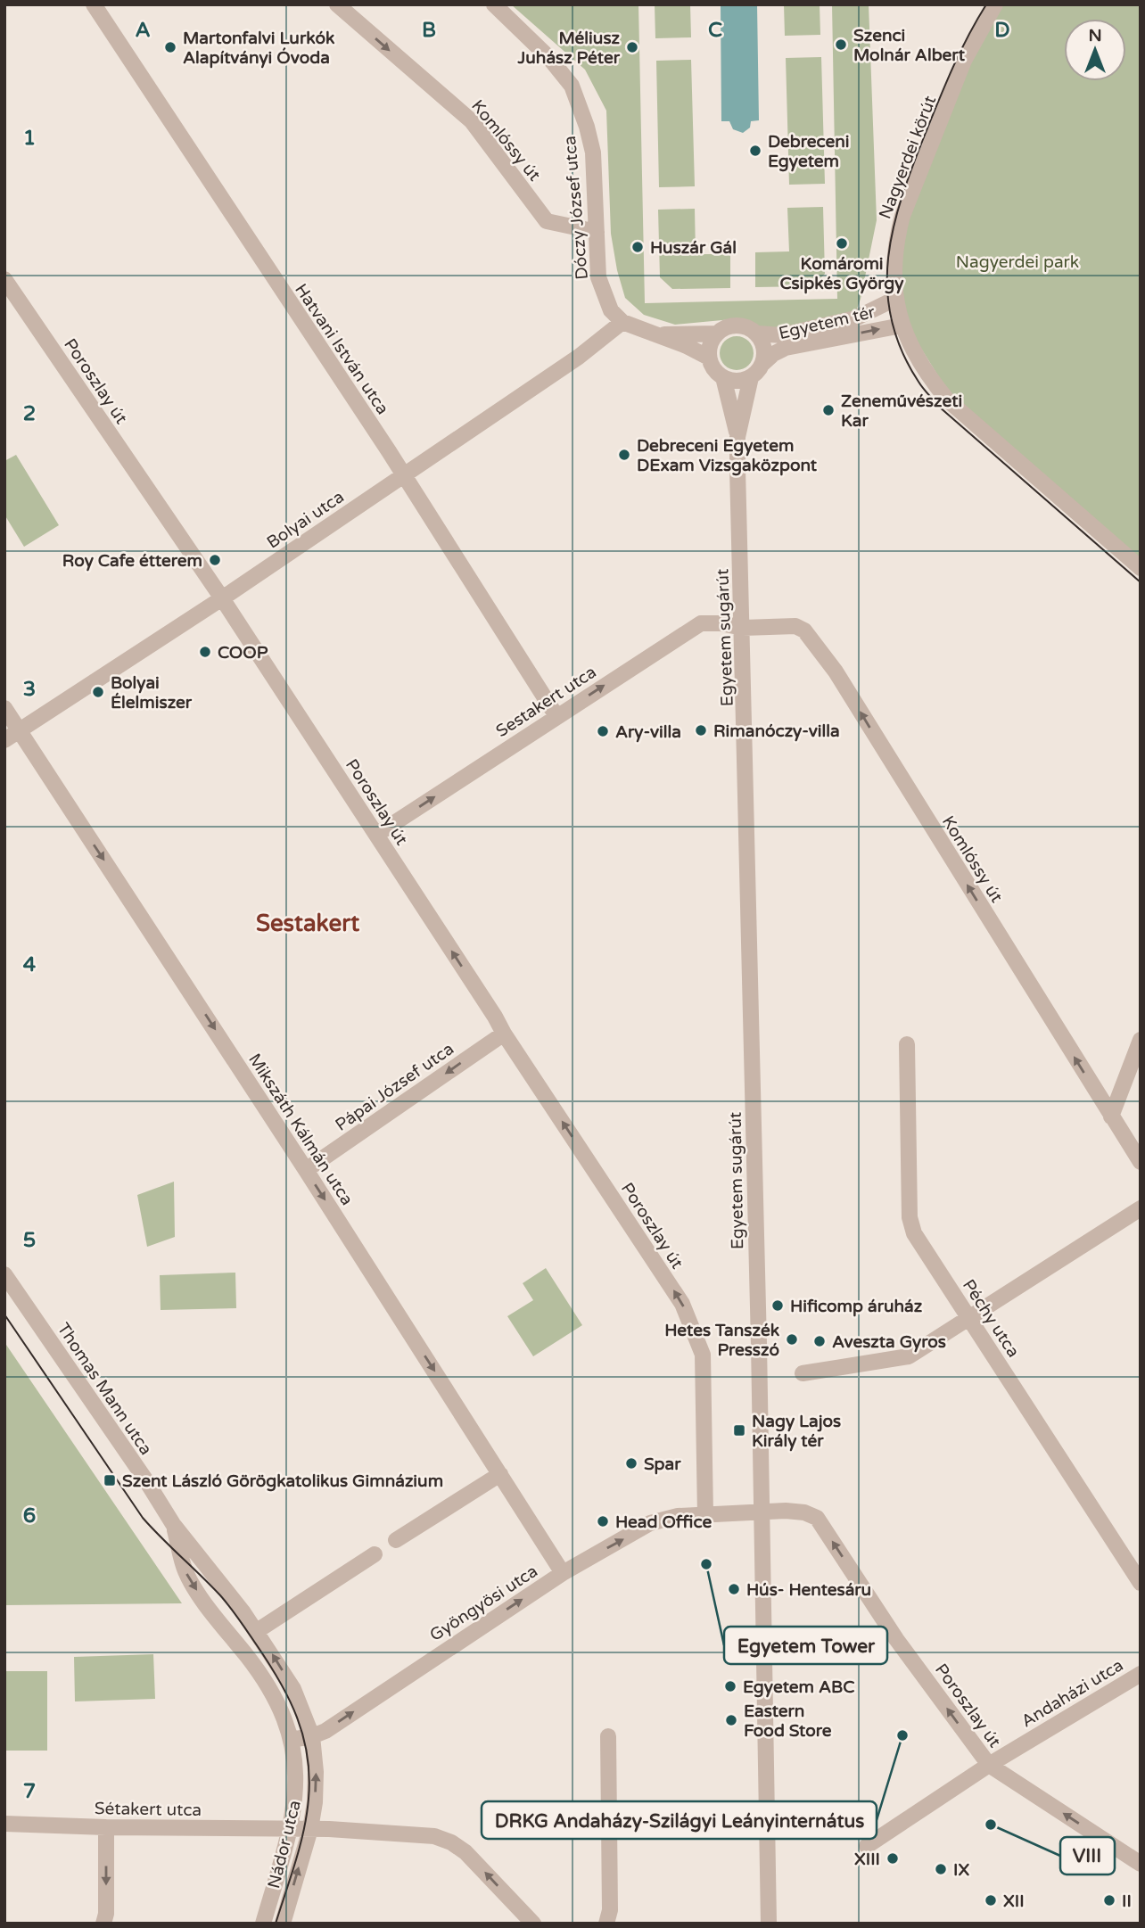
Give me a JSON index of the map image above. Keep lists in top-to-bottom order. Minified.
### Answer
{"streets":{"street":["Komlóssy út","Nagyerdei körút","Dóczy József utca","Egyetem tér","Hatvani István utca","Poroszlay út","Bolyai utca","Egyetem sugárút","Sestakert utca","Pápai József utca","Mikszáth Kálmán utca","Péchy utca","Thomas Mann utca","Gyöngyösi utca","Andaházi utca","Sétakert utca","Nádor utca"]},"crossings":[["Komlóssy út","Dóczy József utca"],["Komlóssy út","Egyetem sugárút"],["Komlóssy út","Sestakert utca"],["Nagyerdei körút","Egyetem tér"],["Dóczy József utca","Bolyai utca"],["Egyetem tér","Egyetem sugárút"],["Hatvani István utca","Bolyai utca"],["Hatvani István utca","Sestakert utca"],["Poroszlay út","Bolyai utca"],["Poroszlay út","Egyetem sugárút"],["Poroszlay út","Sestakert utca"],["Poroszlay út","Pápai József utca"],["Poroszlay út","Gyöngyösi utca"],["Poroszlay út","Andaházi utca"],["Bolyai utca","Mikszáth Kálmán utca"],["Egyetem sugárút","Sestakert utca"],["Pápai József utca","Mikszáth Kálmán utca"],["Mikszáth Kálmán utca","Gyöngyösi utca"],["Thomas Mann utca","Gyöngyösi utca"],["Thomas Mann utca","Nádor utca"],["Gyöngyösi utca","Nádor utca"],["Sétakert utca","Nádor utca"]],"one_way":["Poroszlay út","Sestakert utca","Pápai József utca","Mikszáth Kálmán utca"],"districts":["Sestakert"],"parks":["Nagyerdei park"],"places":{"other":["Szenci Molnár Albert","Martonfalvi Lurkók Alapítványi Óvoda","Méliusz Juhász Péter","Debreceni Egyetem","Komáromi Csipkés György","Huszár Gál","Zeneművészeti Kar","Debreceni Egyetem DExam Vizsgaközpont","Roy Cafe étterem","COOP","Bolyai Élelmiszer","Rimanóczy-villa","Ary-villa","Hificomp áruház","Hetes Tanszék Presszó","Aveszta Gyros","Spar","Head Office","Egyetem Tower","Hús- Hentesáru","Egyetem ABC","Eastern Food Store","DRKG Andaházy-Szilágyi Leányinternátus","VIII","XIII","IX","XII","II"],"transit":["Nagy Lajos Király tér","Szent László Görögkatolikus Gimnázium"]},"north":"top","grid":{"columns":["A","B","C","D"],"rows":["1","2","3","4","5","6","7"]}}
